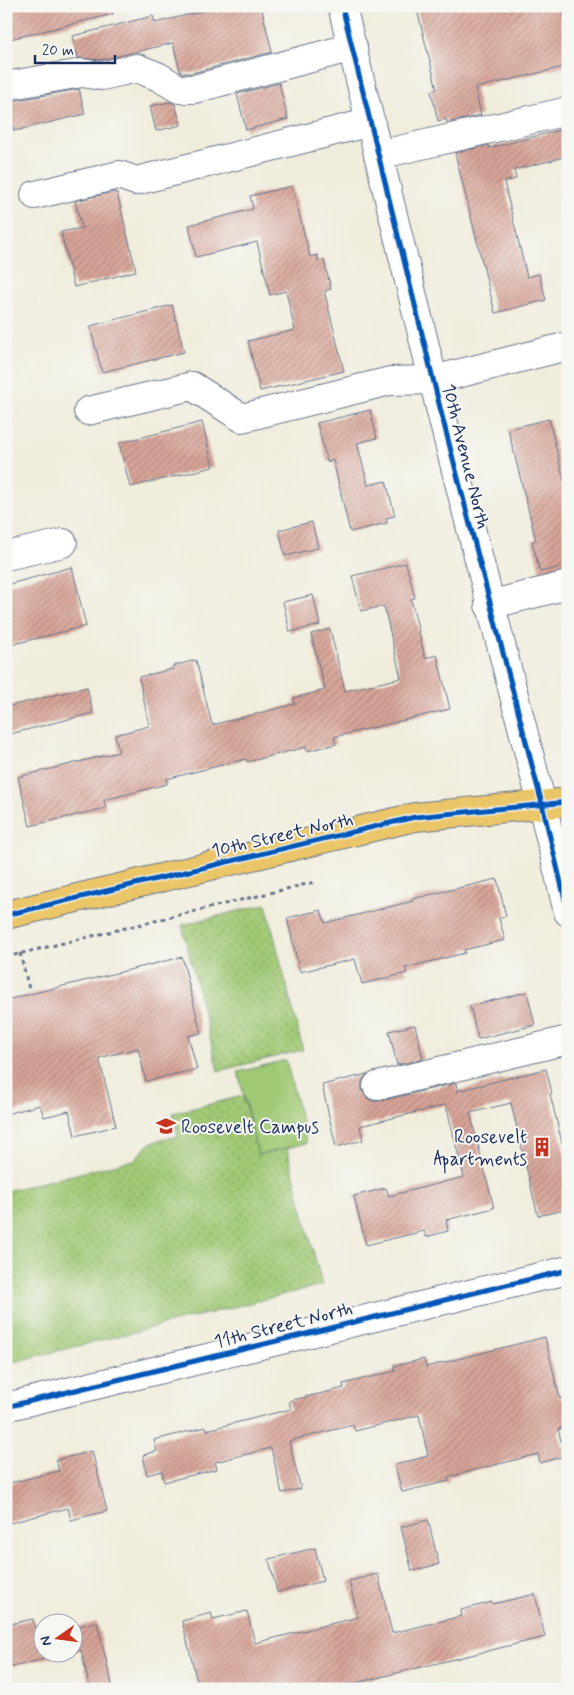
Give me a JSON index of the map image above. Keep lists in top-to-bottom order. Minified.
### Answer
{"streets":{"main road":["10th Street North"],"street":["10th Avenue North","11th Street North"]},"crossings":[["10th Avenue North","10th Street North"]],"places":{"school or university":["Roosevelt Campus"],"building":["Roosevelt Apartments"]},"scale_bar":"20 m","north":"left"}
